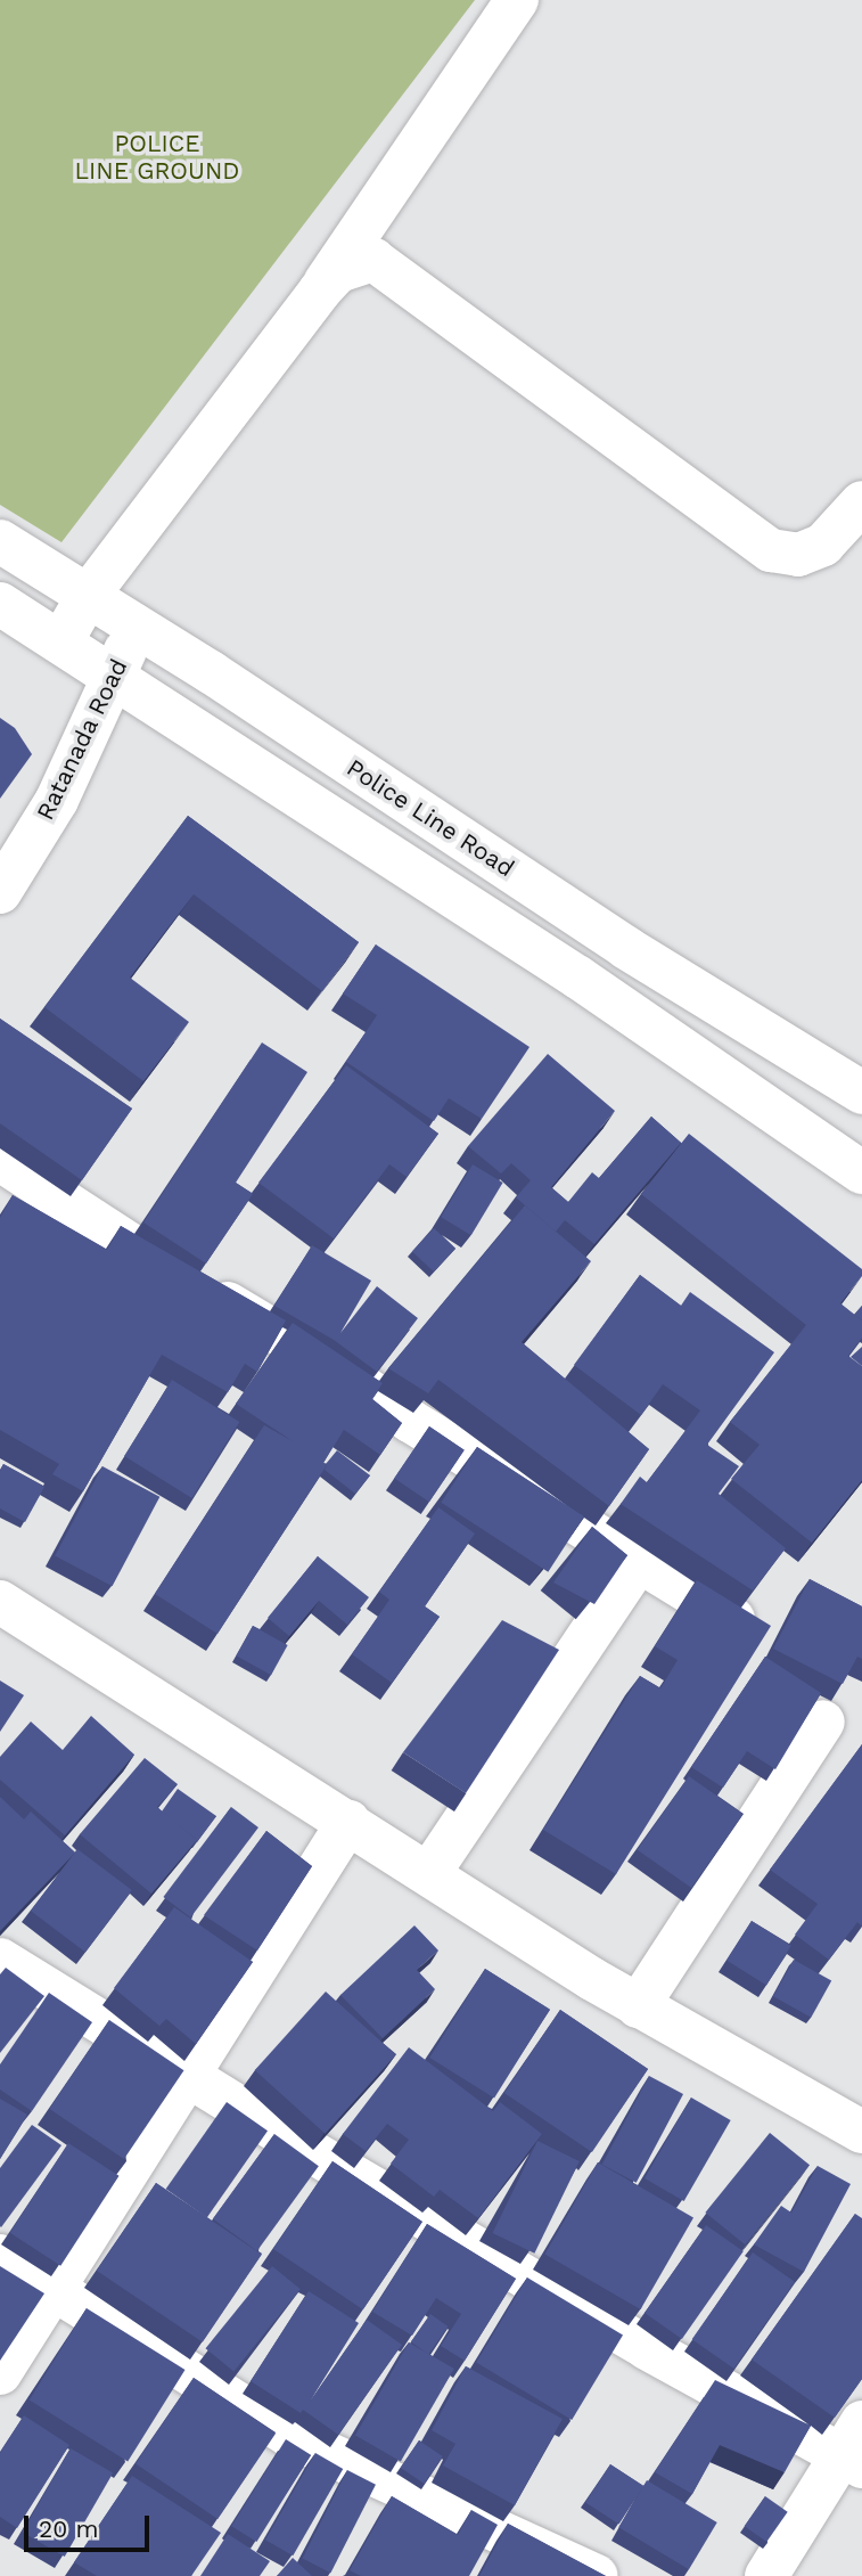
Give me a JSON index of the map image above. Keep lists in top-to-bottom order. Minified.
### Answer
{"streets":{"street":["Ratanada Road","Police Line Road"]},"crossings":[["Ratanada Road","Police Line Road"]],"parks":["POLICE LINE GROUND"],"scale_bar":"20 m"}
